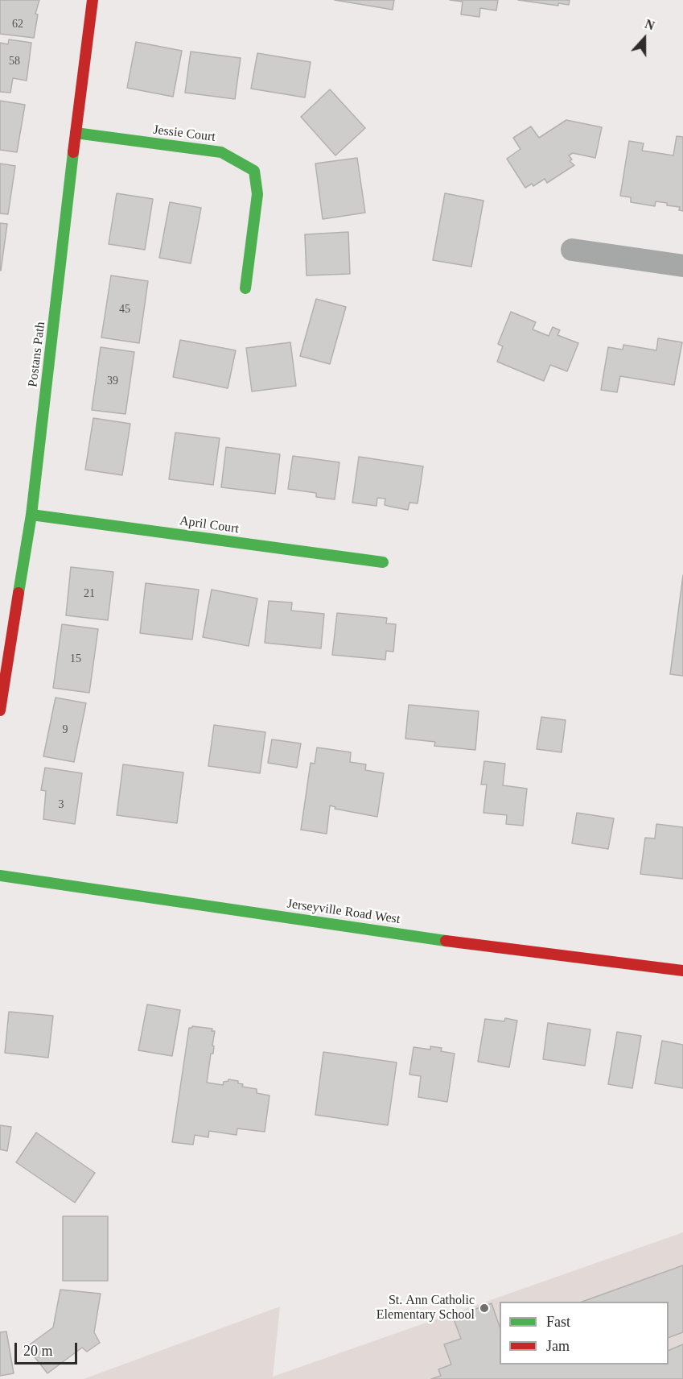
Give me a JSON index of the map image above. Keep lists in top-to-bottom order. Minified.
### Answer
{"streets":{"street":["Jessie Court","Postans Path","April Court","Jerseyville Road West"]},"crossings":[["Jessie Court","Postans Path"],["Postans Path","April Court"]],"places":["St. Ann Catholic Elementary School"],"house_numbers":["62","58","45","39","21","15","9","3"],"legend":["Fast","Jam"],"scale_bar":"20 m","north":"top"}
